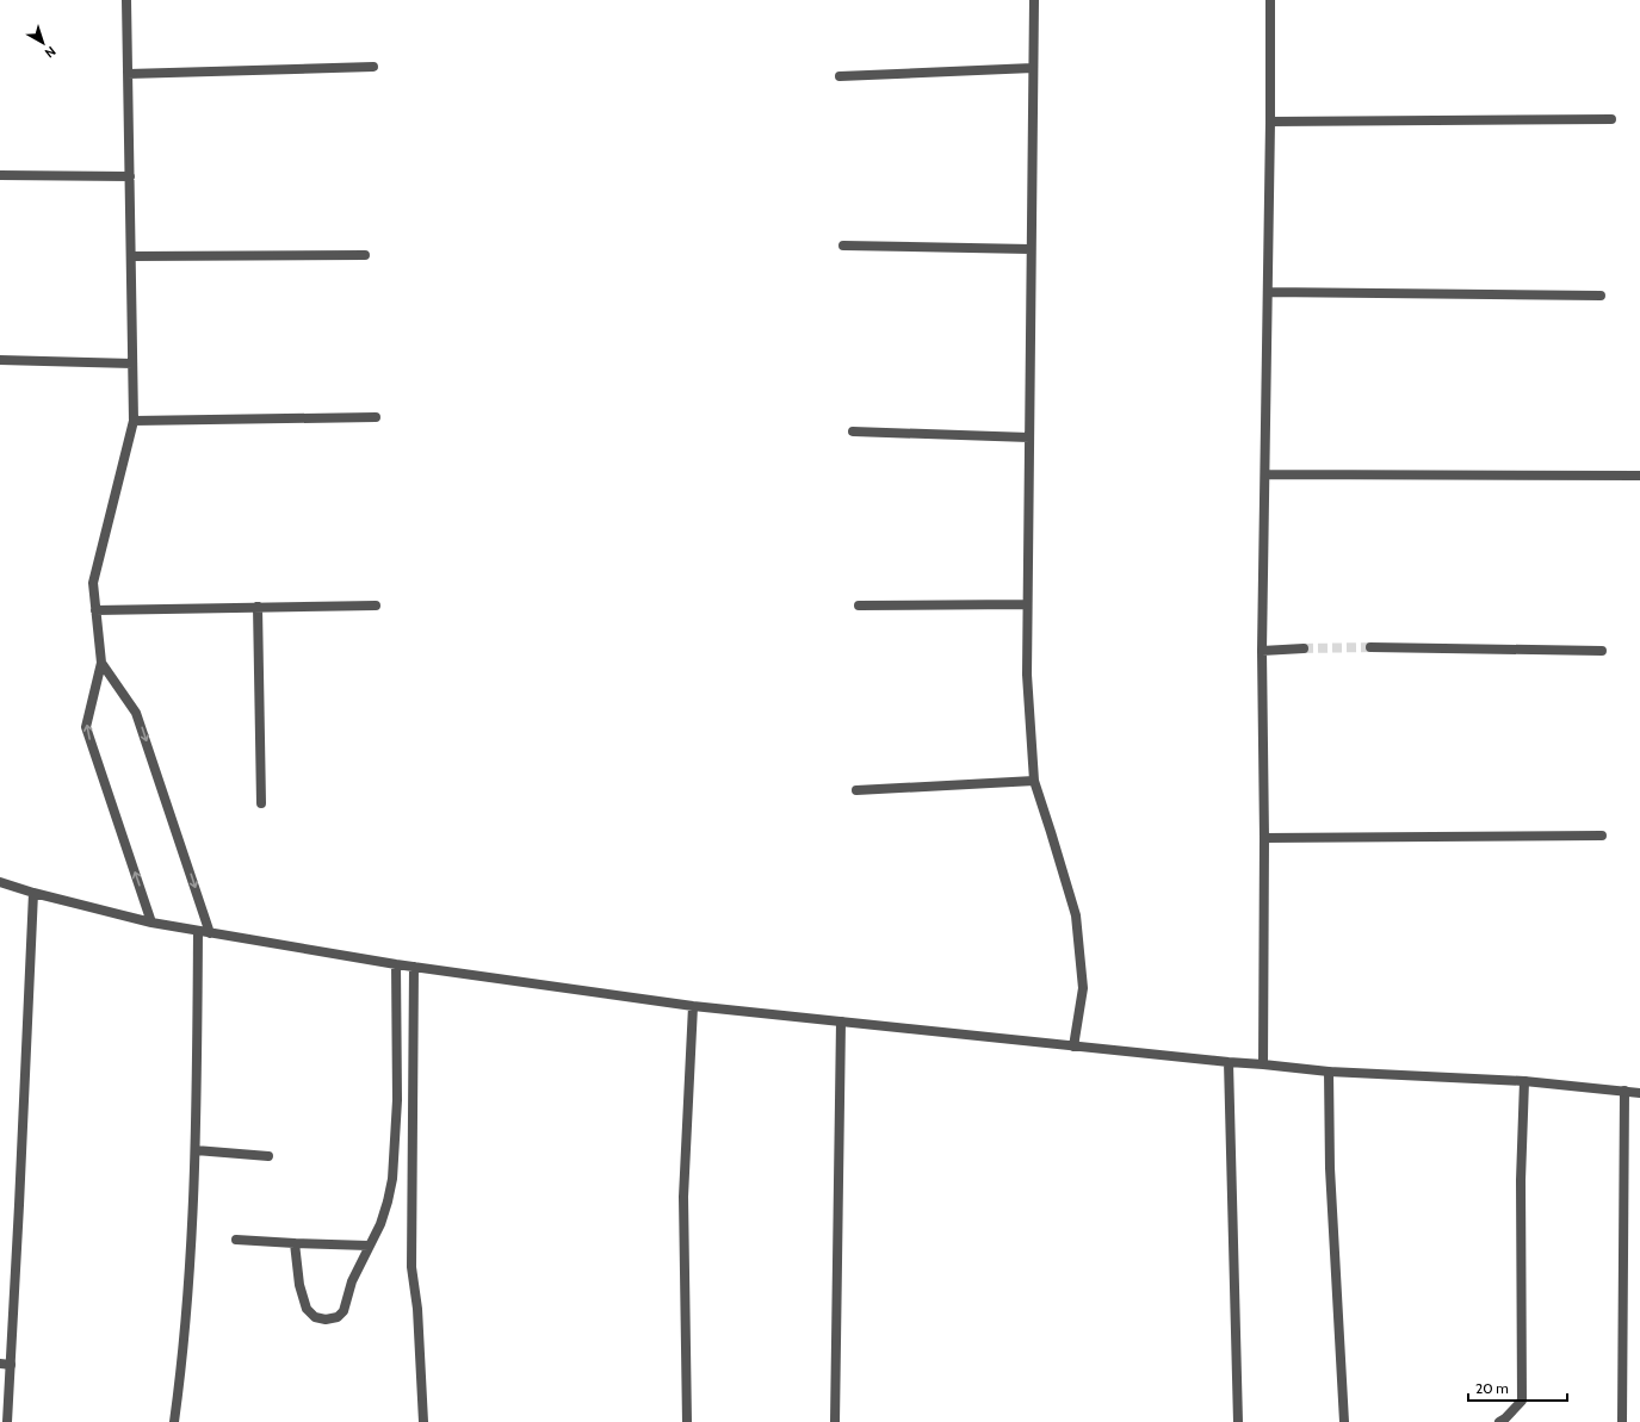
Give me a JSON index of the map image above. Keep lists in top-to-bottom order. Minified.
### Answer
{"scale_bar":"20 m","north":"bottom right"}
